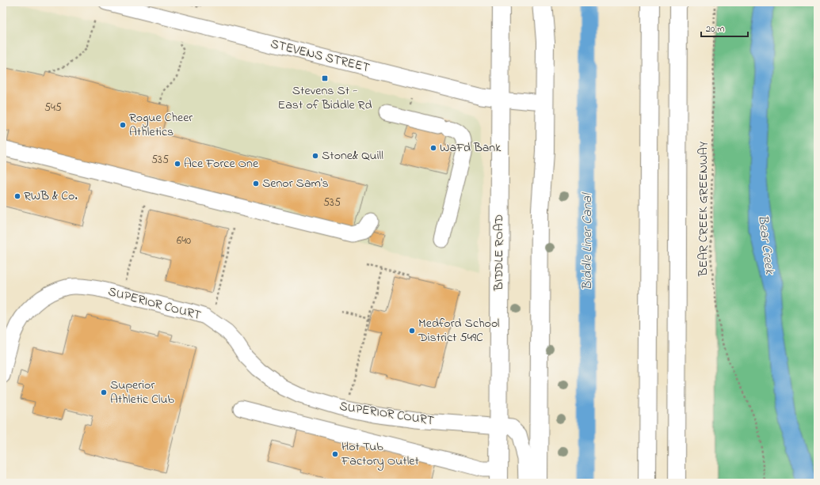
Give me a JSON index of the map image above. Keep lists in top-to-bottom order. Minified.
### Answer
{"streets":{"main road":["BIDDLE ROAD"],"street":["STEVENS STREET","SUPERIOR COURT"],"path":["BEAR CREEK GREENWAY"]},"crossings":[["STEVENS STREET","BIDDLE ROAD"],["BIDDLE ROAD","SUPERIOR COURT"]],"water":["Biddle Liner Canal","Bear Creek"],"places":{"transit":["Stevens St - East of Biddle Rd"],"other":["Rogue Cheer Athletics","WaFd Bank","Stone& Quill","Ace Force One","Senor Sam's","RWB & Co.","Medford School District 549C","Superior Athletic Club","Hot Tub Factory Outlet"]},"house_numbers":["545","535","535","640"],"scale_bar":"20 m"}
